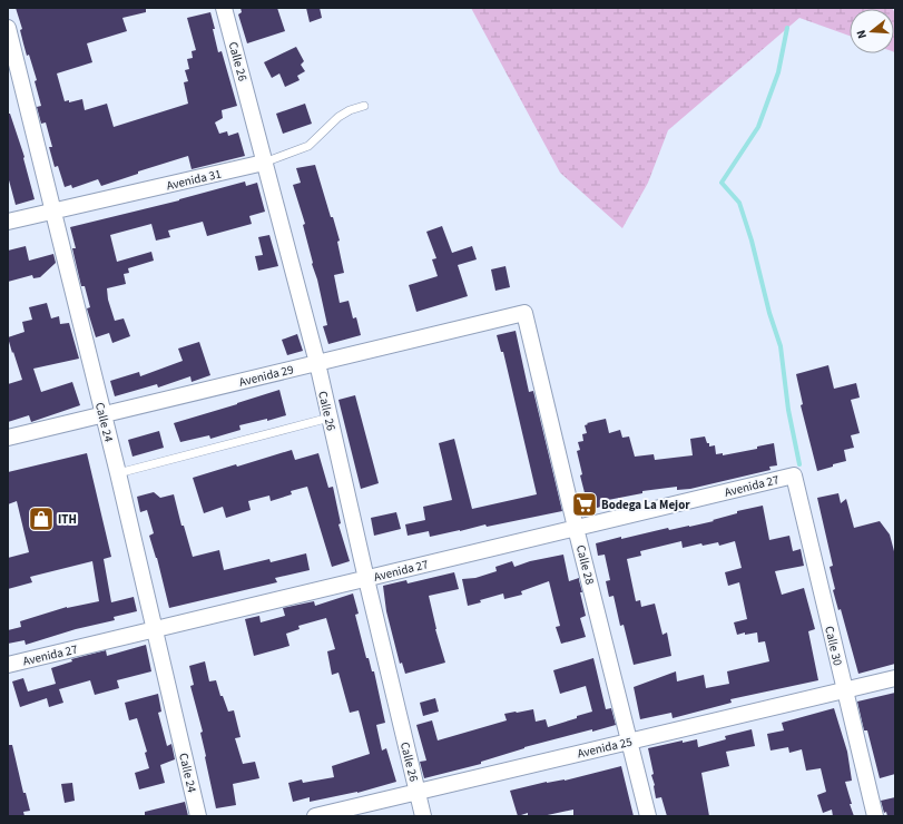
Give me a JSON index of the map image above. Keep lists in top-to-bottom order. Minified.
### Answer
{"streets":{"street":["Calle 26","Avenida 31","Avenida 29","Calle 24","Avenida 27","Calle 28","Calle 30","Avenida 25"]},"crossings":[["Calle 26","Avenida 31"],["Calle 26","Avenida 29"],["Calle 26","Avenida 27"],["Calle 26","Avenida 25"],["Avenida 31","Calle 24"],["Avenida 29","Calle 24"],["Avenida 29","Calle 28"],["Calle 24","Avenida 27"],["Avenida 27","Calle 28"],["Avenida 27","Calle 30"],["Calle 28","Avenida 25"],["Calle 30","Avenida 25"]],"places":{"supermarket":["Bodega La Mejor"],"shop":["ITH"]},"north":"left"}
